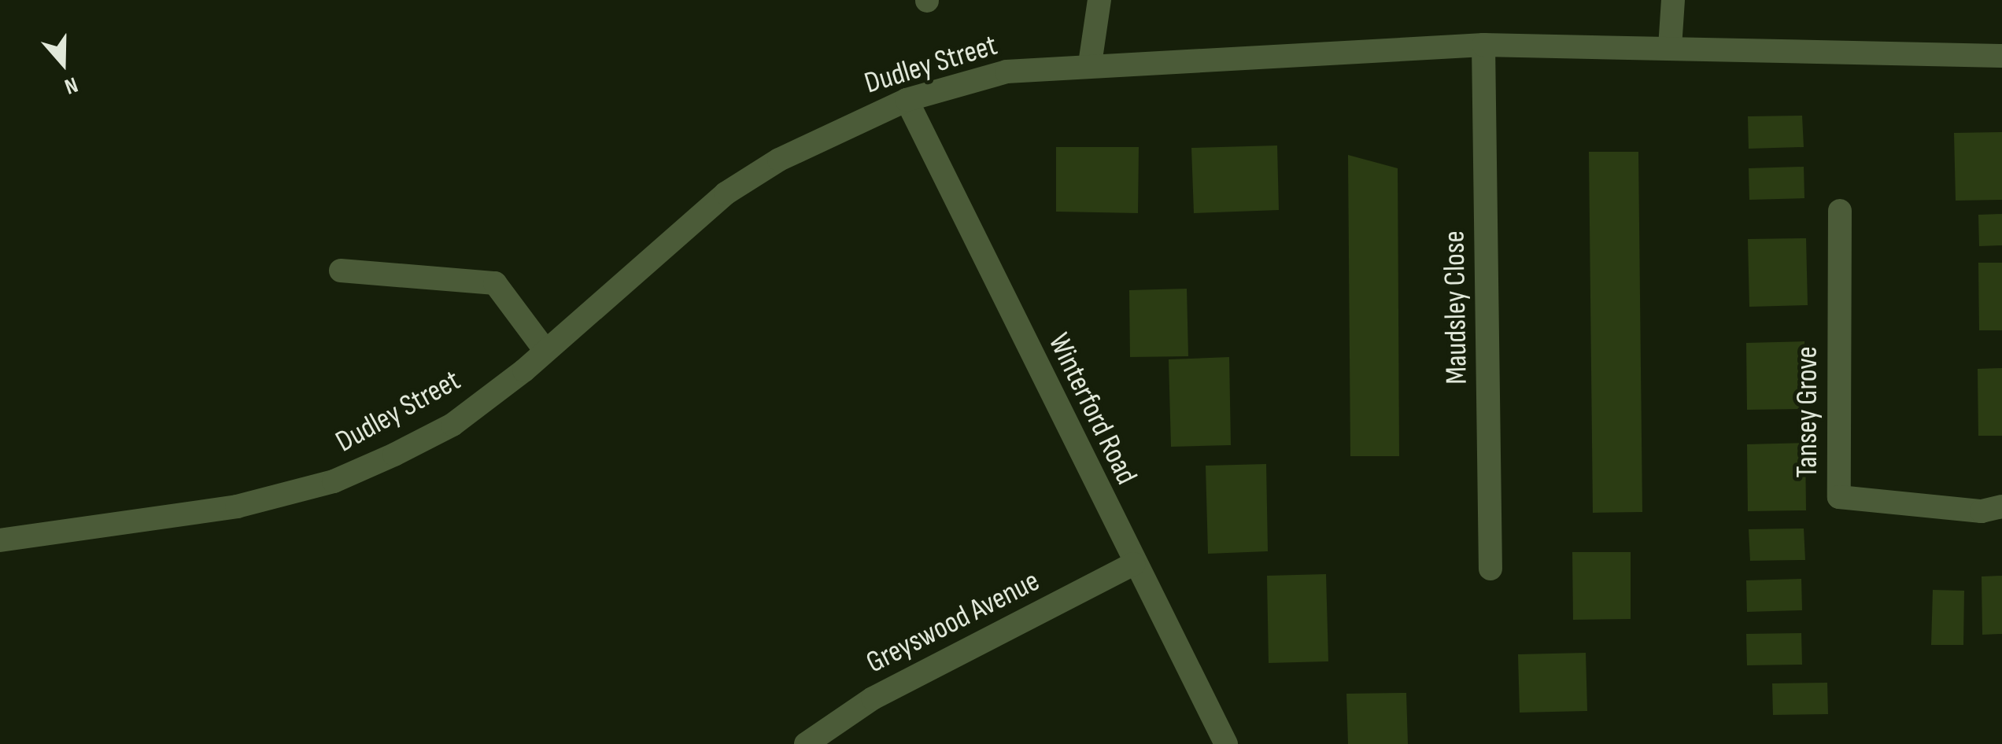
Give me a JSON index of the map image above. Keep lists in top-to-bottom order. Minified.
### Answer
{"streets":{"street":["Dudley Street","Maudsley Close","Winterford Road","Tansey Grove","Greyswood Avenue"]},"crossings":[["Dudley Street","Maudsley Close"],["Dudley Street","Winterford Road"],["Winterford Road","Greyswood Avenue"]],"north":"bottom"}
